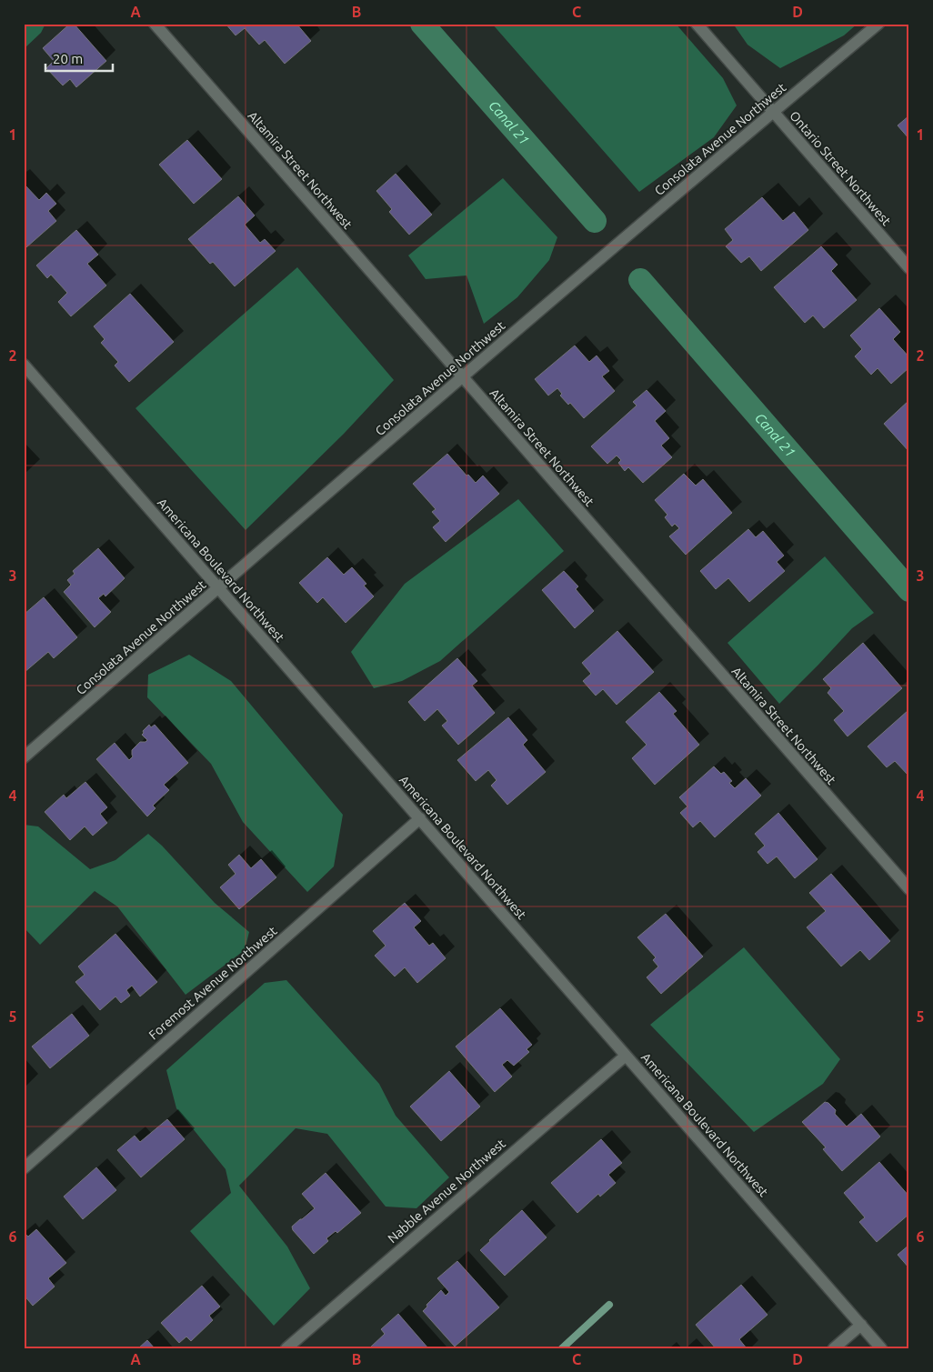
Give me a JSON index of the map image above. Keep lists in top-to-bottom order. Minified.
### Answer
{"streets":{"street":["Consolata Avenue Northwest","Ontario Street Northwest","Altamira Street Northwest","Americana Boulevard Northwest","Foremost Avenue Northwest","Nabble Avenue Northwest"]},"crossings":[["Consolata Avenue Northwest","Ontario Street Northwest"],["Consolata Avenue Northwest","Altamira Street Northwest"],["Consolata Avenue Northwest","Americana Boulevard Northwest"],["Americana Boulevard Northwest","Foremost Avenue Northwest"],["Americana Boulevard Northwest","Nabble Avenue Northwest"]],"water":["Canal 21"],"scale_bar":"20 m","grid":{"columns":["A","B","C","D"],"rows":["1","2","3","4","5","6"]}}
